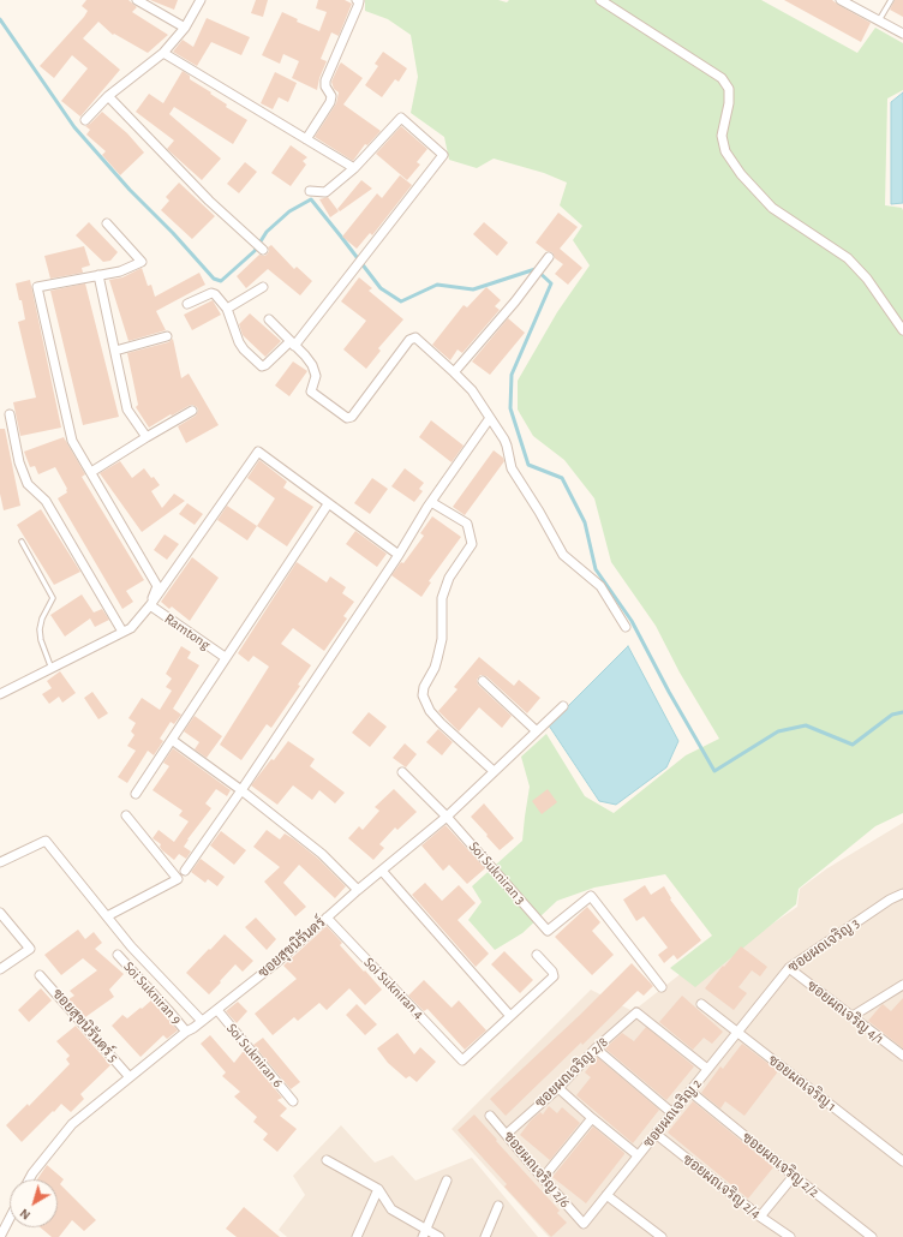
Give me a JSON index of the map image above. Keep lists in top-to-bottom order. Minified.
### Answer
{"streets":{"street":["Ramtong","Soi Sukniran 3","ซอยผถเจริญ 3","ซอยสุขนิรันดร์","Soi Sukniran 4","Soi Sukniran 9","ซอยผถเจริญ 4/1","ซอยสุขนิรันดร์ 5","Soi Sukniran 6","ซอยผถเจริญ 2/8","ซอยผถเจริญ 1","ซอยผถเจริญ 2","ซอยผถเจริญ 2/2","ซอยผถเจริญ 2/6","ซอยผถเจริญ 2/4"]},"crossings":[["Soi Sukniran 3","ซอยสุขนิรันดร์"],["ซอยผถเจริญ 3","ซอยผถเจริญ 4/1"],["ซอยผถเจริญ 3","ซอยผถเจริญ 1"],["ซอยผถเจริญ 3","ซอยผถเจริญ 2"],["ซอยสุขนิรันดร์","Soi Sukniran 4"],["ซอยสุขนิรันดร์","Soi Sukniran 9"],["ซอยสุขนิรันดร์","ซอยสุขนิรันดร์ 5"],["ซอยสุขนิรันดร์","Soi Sukniran 6"],["ซอยผถเจริญ 2/8","ซอยผถเจริญ 2"],["ซอยผถเจริญ 2/8","ซอยผถเจริญ 2/6"],["ซอยผถเจริญ 1","ซอยผถเจริญ 2"],["ซอยผถเจริญ 2","ซอยผถเจริญ 2/2"],["ซอยผถเจริญ 2","ซอยผถเจริญ 2/6"],["ซอยผถเจริญ 2","ซอยผถเจริญ 2/4"]],"north":"bottom left"}
